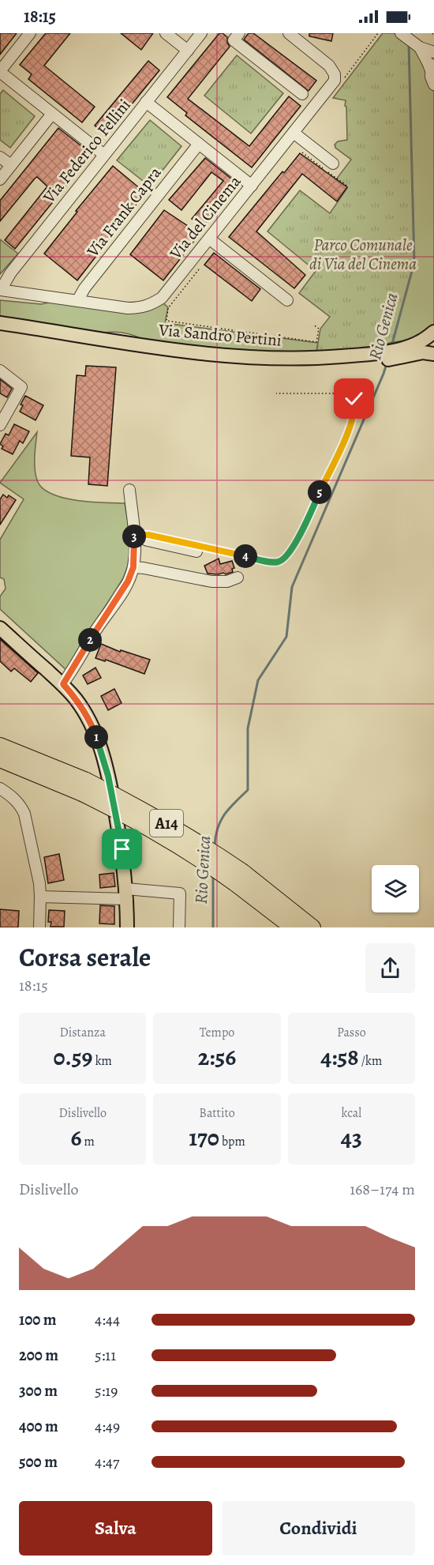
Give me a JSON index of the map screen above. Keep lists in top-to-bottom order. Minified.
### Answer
{"streets":{"highway":["A14"],"main road":["Via Sandro Pertini"],"street":["Via Federico Fellini","Via Frank Capra","Via del Cinema"]},"crossings":[["Via Federico Fellini","Via del Cinema"],["Via Frank Capra","Via del Cinema"]],"water":["Rio Genica"],"parks":["Parco Comunale di Via del Cinema"],"page":{"status":"18:15","pins":["5","3","4","2","1"],"heading":["Corsa serale","18:15"],"stats":[["Distanza","0.59 km"],["Tempo","2:56"],["Passo","4:58 /km"],["Dislivello","6 m"],["Battito","170 bpm"],["kcal","43"]],"chart":["Dislivello","168–174 m"],"list":[{"name":"100 m","note":"4:44"},{"name":"200 m","note":"5:11"},{"name":"300 m","note":"5:19"},{"name":"400 m","note":"4:49"},{"name":"500 m","note":"4:47"}],"buttons":["Salva","Condividi"]}}
